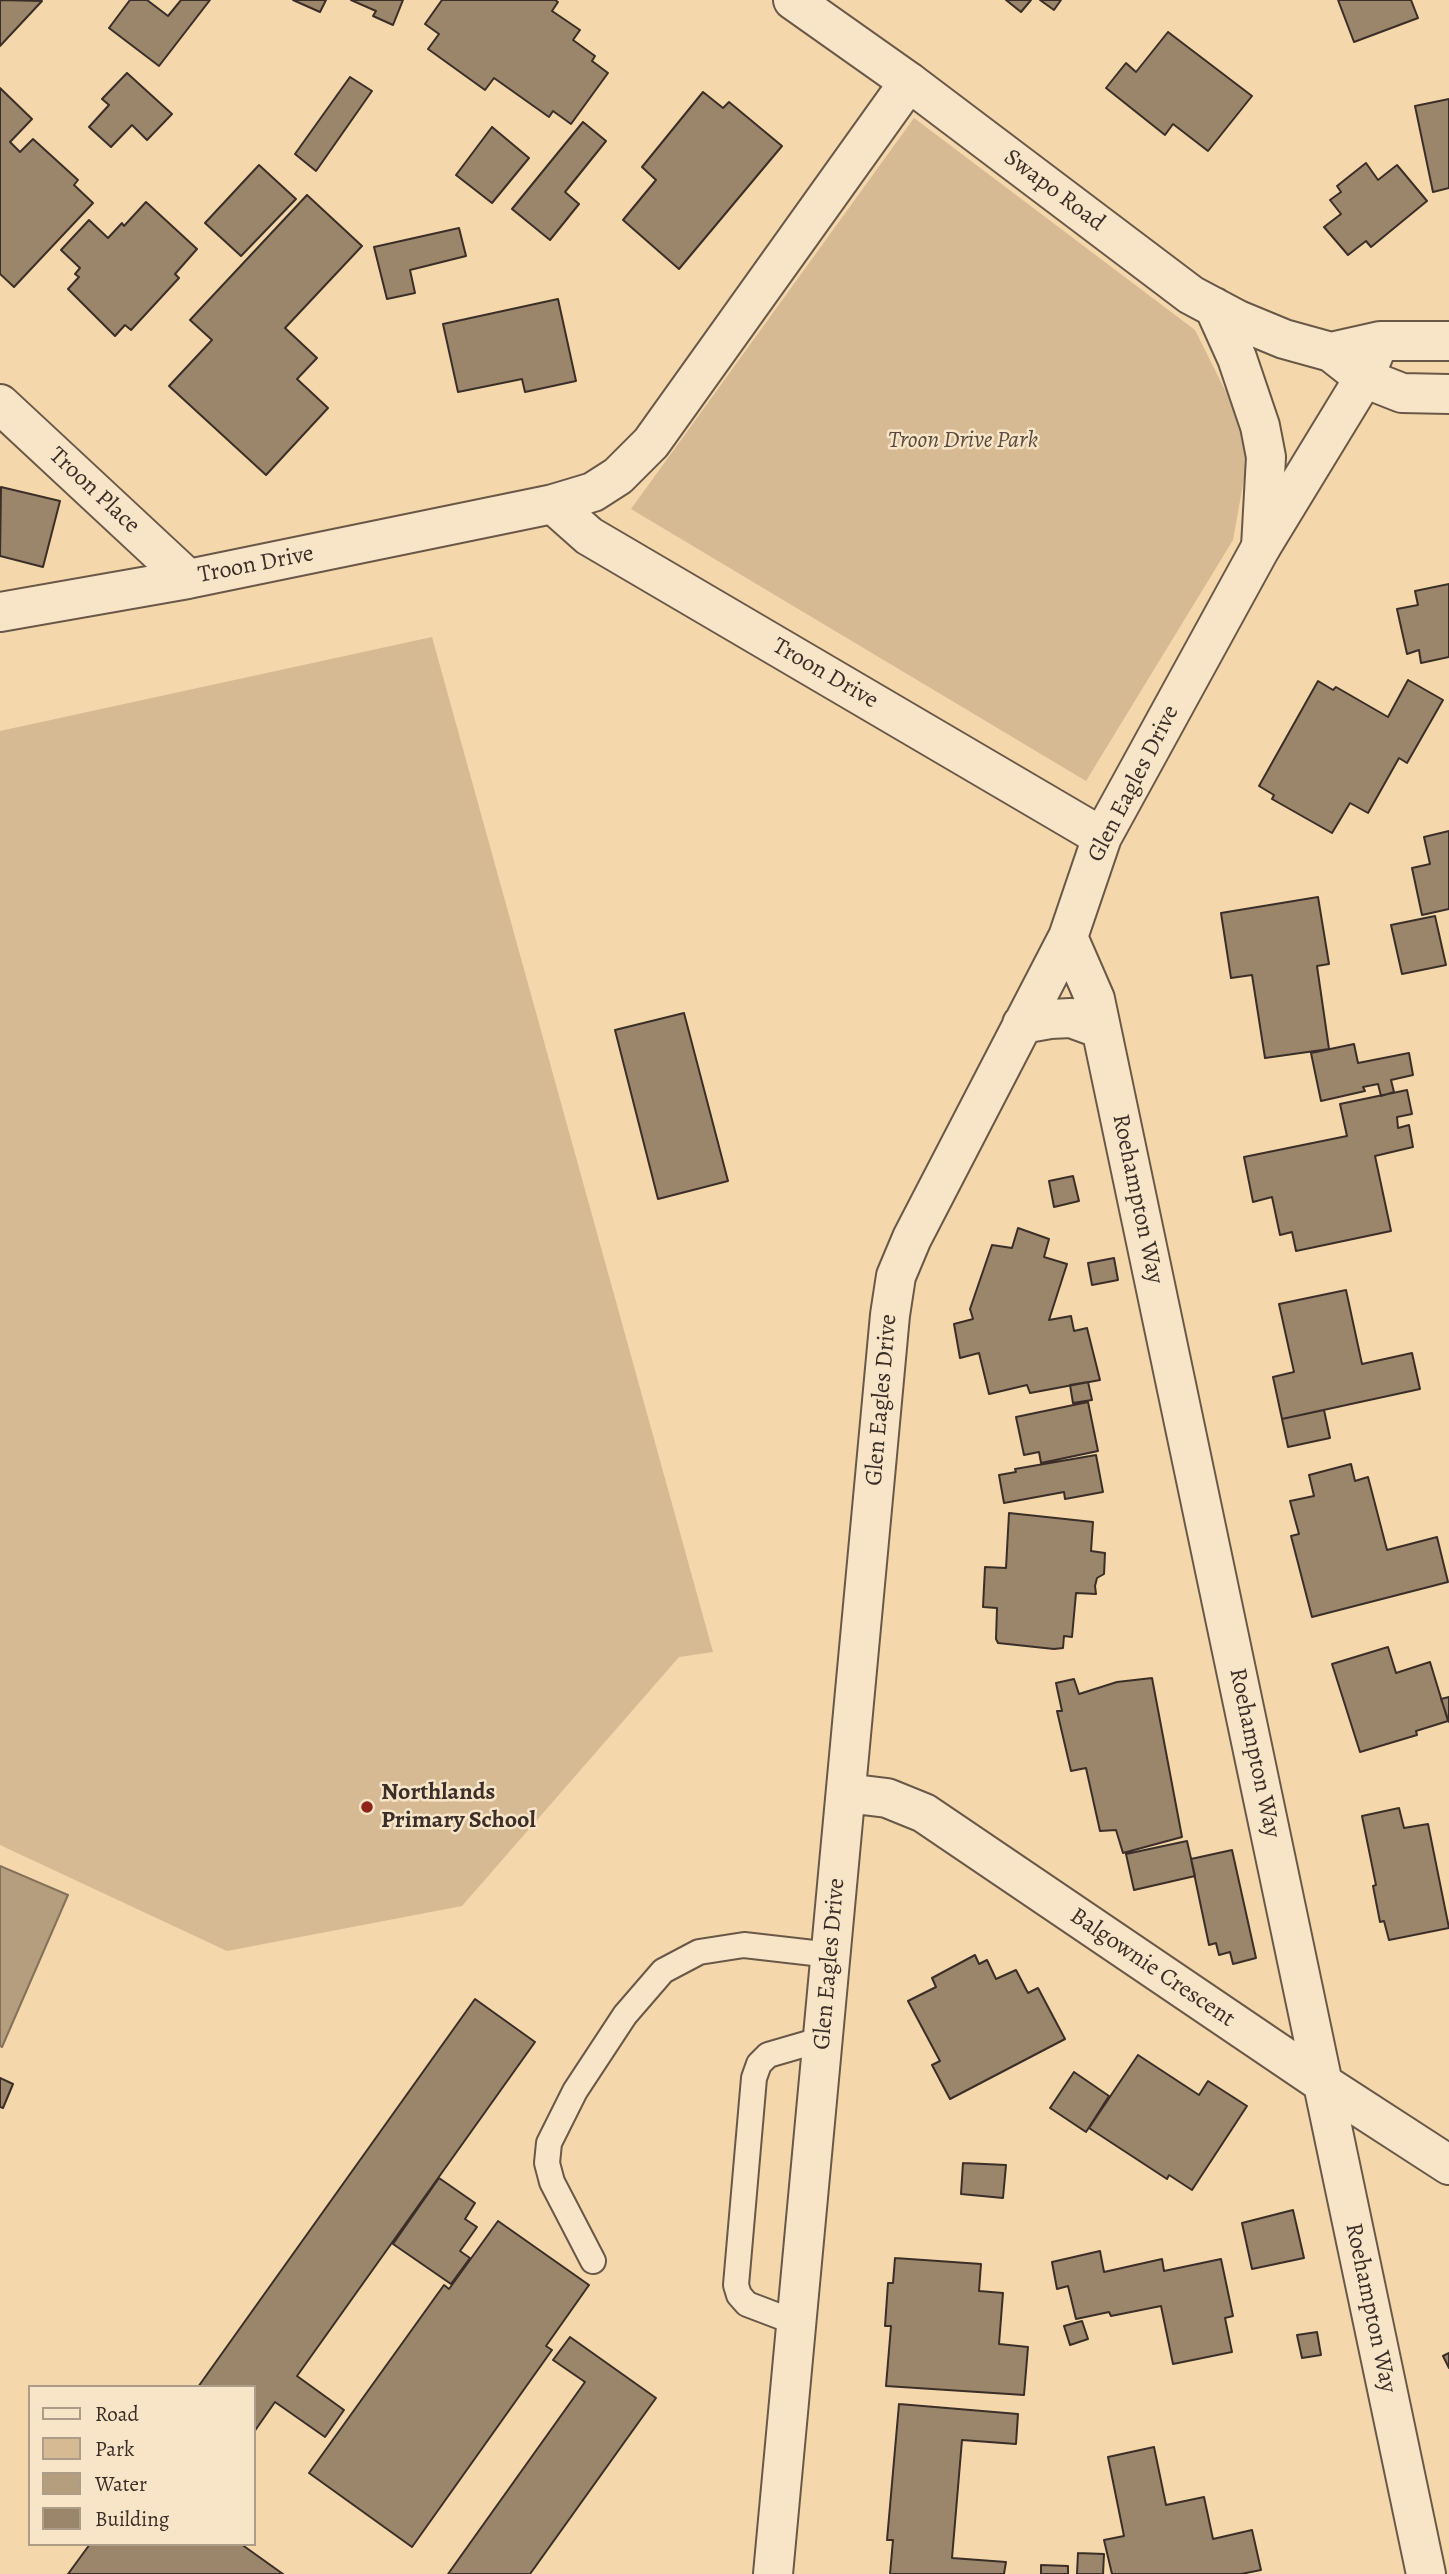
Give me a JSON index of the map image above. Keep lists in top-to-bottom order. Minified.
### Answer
{"streets":{"street":["Swapo Road","Troon Place","Troon Drive","Glen Eagles Drive","Roehampton Way","Balgownie Crescent"]},"crossings":[["Swapo Road","Troon Drive"],["Swapo Road","Glen Eagles Drive"],["Troon Place","Troon Drive"],["Troon Drive","Glen Eagles Drive"],["Glen Eagles Drive","Roehampton Way"],["Glen Eagles Drive","Balgownie Crescent"],["Roehampton Way","Balgownie Crescent"]],"parks":["Troon Drive Park"],"places":["Northlands Primary School"],"legend":["Road","Park","Water","Building"]}
